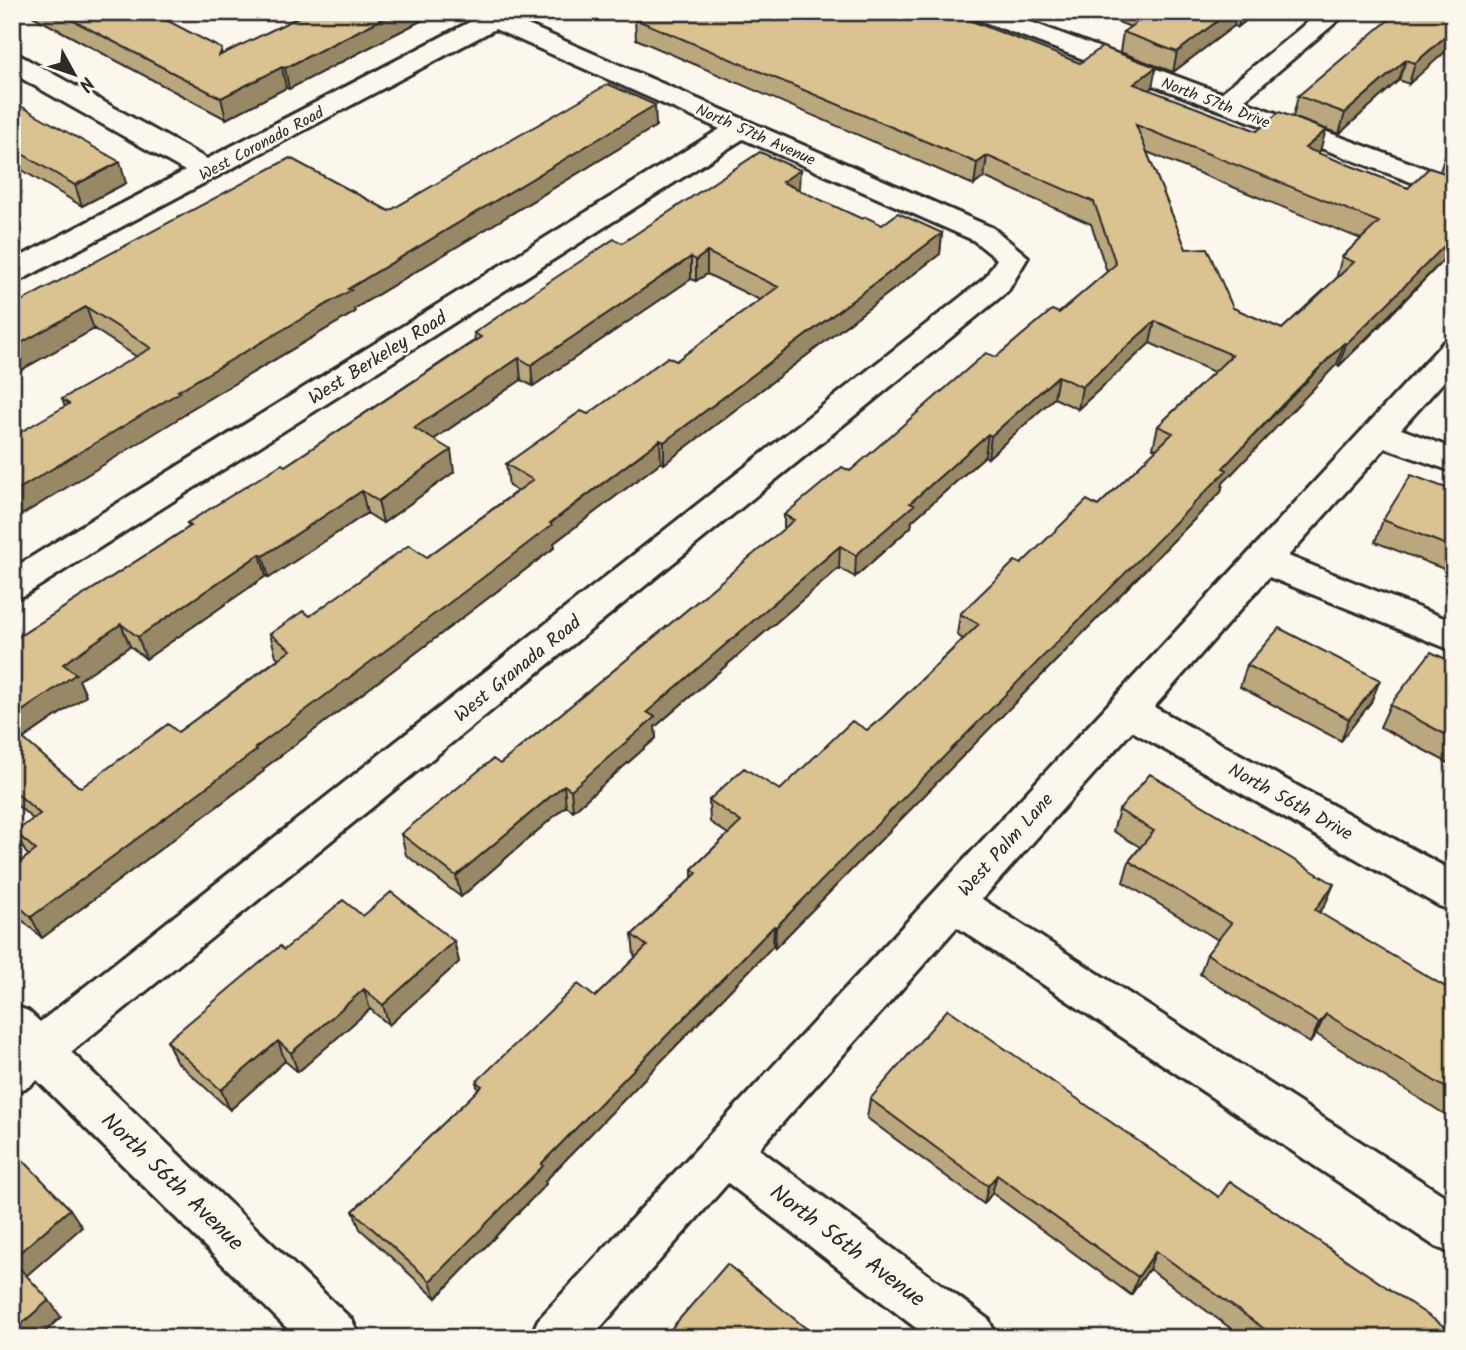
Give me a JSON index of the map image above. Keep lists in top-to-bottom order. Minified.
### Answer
{"streets":{"street":["North 57th Drive","North 57th Avenue","West Coronado Road","West Berkeley Road","West Granada Road","North 56th Drive","West Palm Lane","North 56th Avenue"]},"crossings":[["North 57th Avenue","West Coronado Road"],["North 57th Avenue","West Berkeley Road"],["North 57th Avenue","West Granada Road"],["West Granada Road","North 56th Avenue"],["North 56th Drive","West Palm Lane"],["West Palm Lane","North 56th Avenue"]],"north":"bottom right"}
